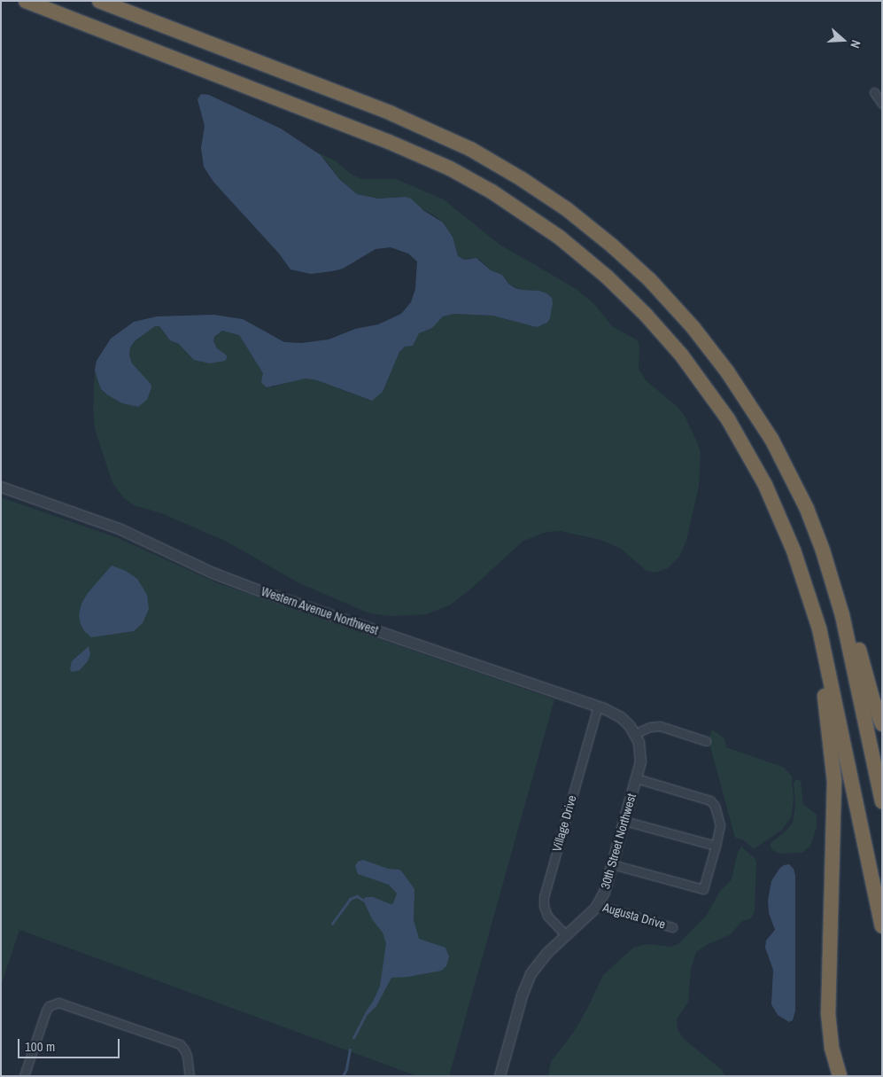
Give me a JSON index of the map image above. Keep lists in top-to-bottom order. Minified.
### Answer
{"streets":{"street":["Western Avenue Northwest","Village Drive","30th Street Northwest","Augusta Drive"]},"crossings":[["Western Avenue Northwest","Village Drive"],["Western Avenue Northwest","30th Street Northwest"],["Village Drive","30th Street Northwest"],["30th Street Northwest","Augusta Drive"]],"scale_bar":"100 m","north":"right"}
